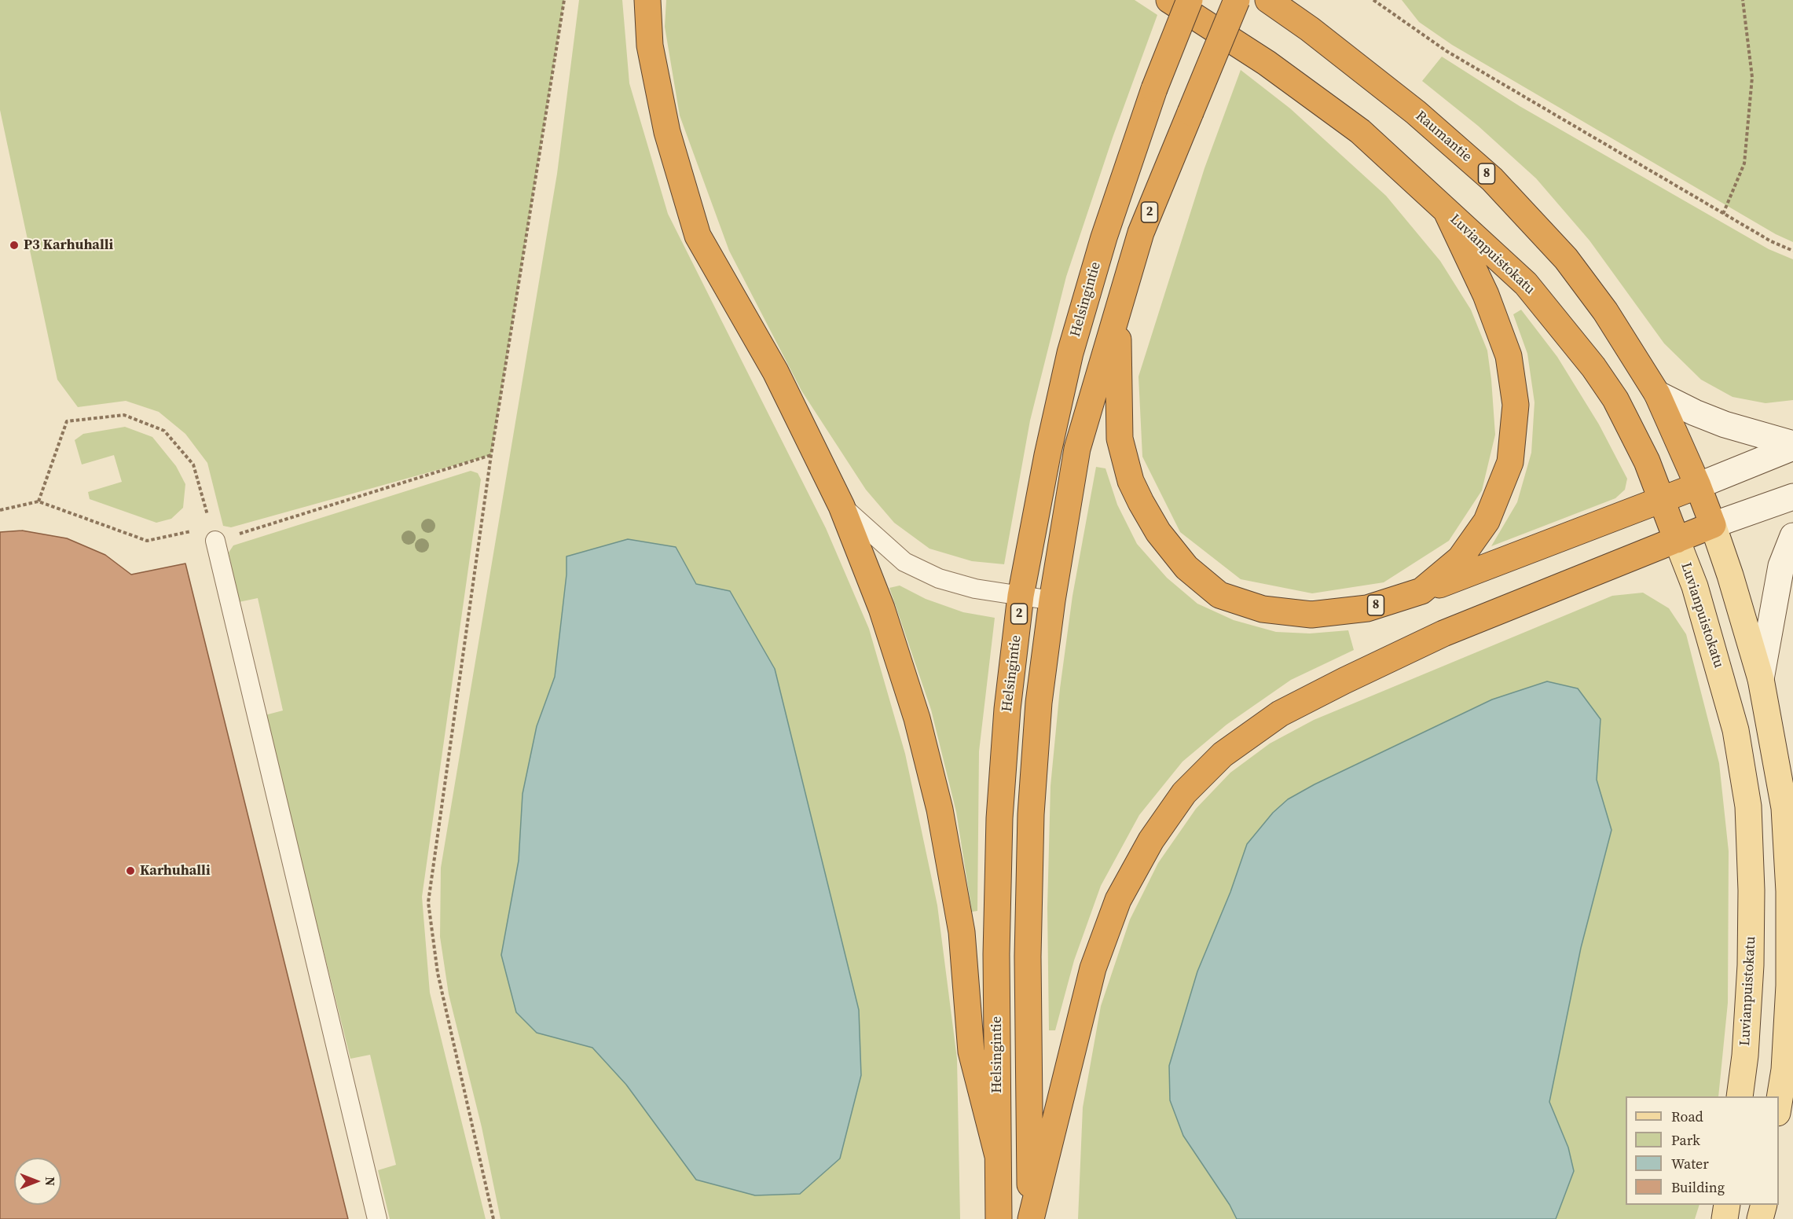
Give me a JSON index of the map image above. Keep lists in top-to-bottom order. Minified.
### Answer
{"streets":{"highway":["Raumantie","8","2","Luvianpuistokatu","Helsingintie"]},"crossings":[["Raumantie","8"],["8","2"],["8","Luvianpuistokatu"]],"places":["P3 Karhuhalli","Karhuhalli"],"legend":["Road","Park","Water","Building"],"north":"right"}
